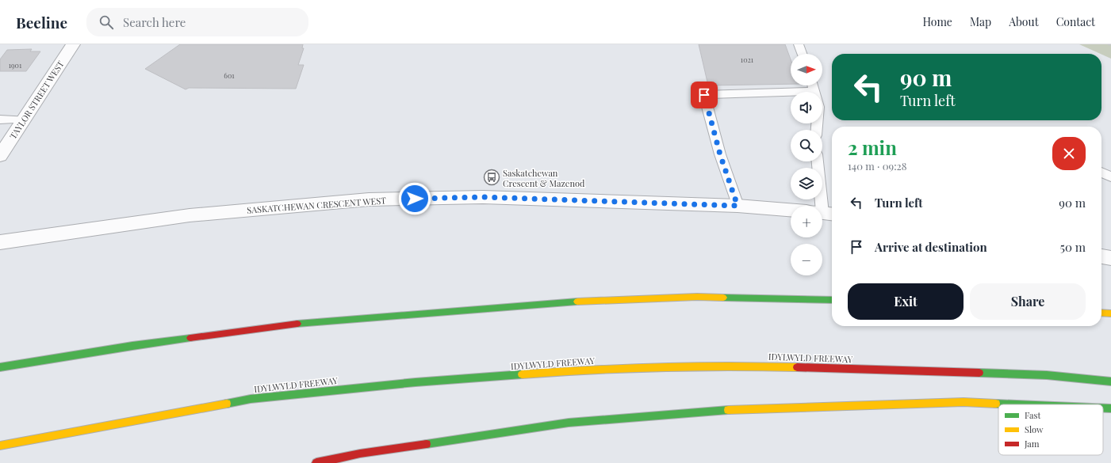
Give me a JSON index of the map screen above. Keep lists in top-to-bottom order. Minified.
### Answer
{"streets":{"highway":["IDYLWYLD FREEWAY"],"street":["TAYLOR STREET WEST","SASKATCHEWAN CRESCENT WEST"]},"places":{"bus stop":["Saskatchewan Crescent & Mazenod"]},"house_numbers":["1021","1901","601"],"legend":["Fast","Slow","Jam"],"north":"right","page":{"header":"Beeline","search":"Search here","nav":["Home","Map","About","Contact"],"map_buttons":["+","−"],"turn":["90 m","Turn left"],"heading":["2 min","140 m · 09:28"],"list":[{"name":"Turn left","value":"90 m"},{"name":"Arrive at destination","value":"50 m"}],"buttons":["Exit","Share"]}}
